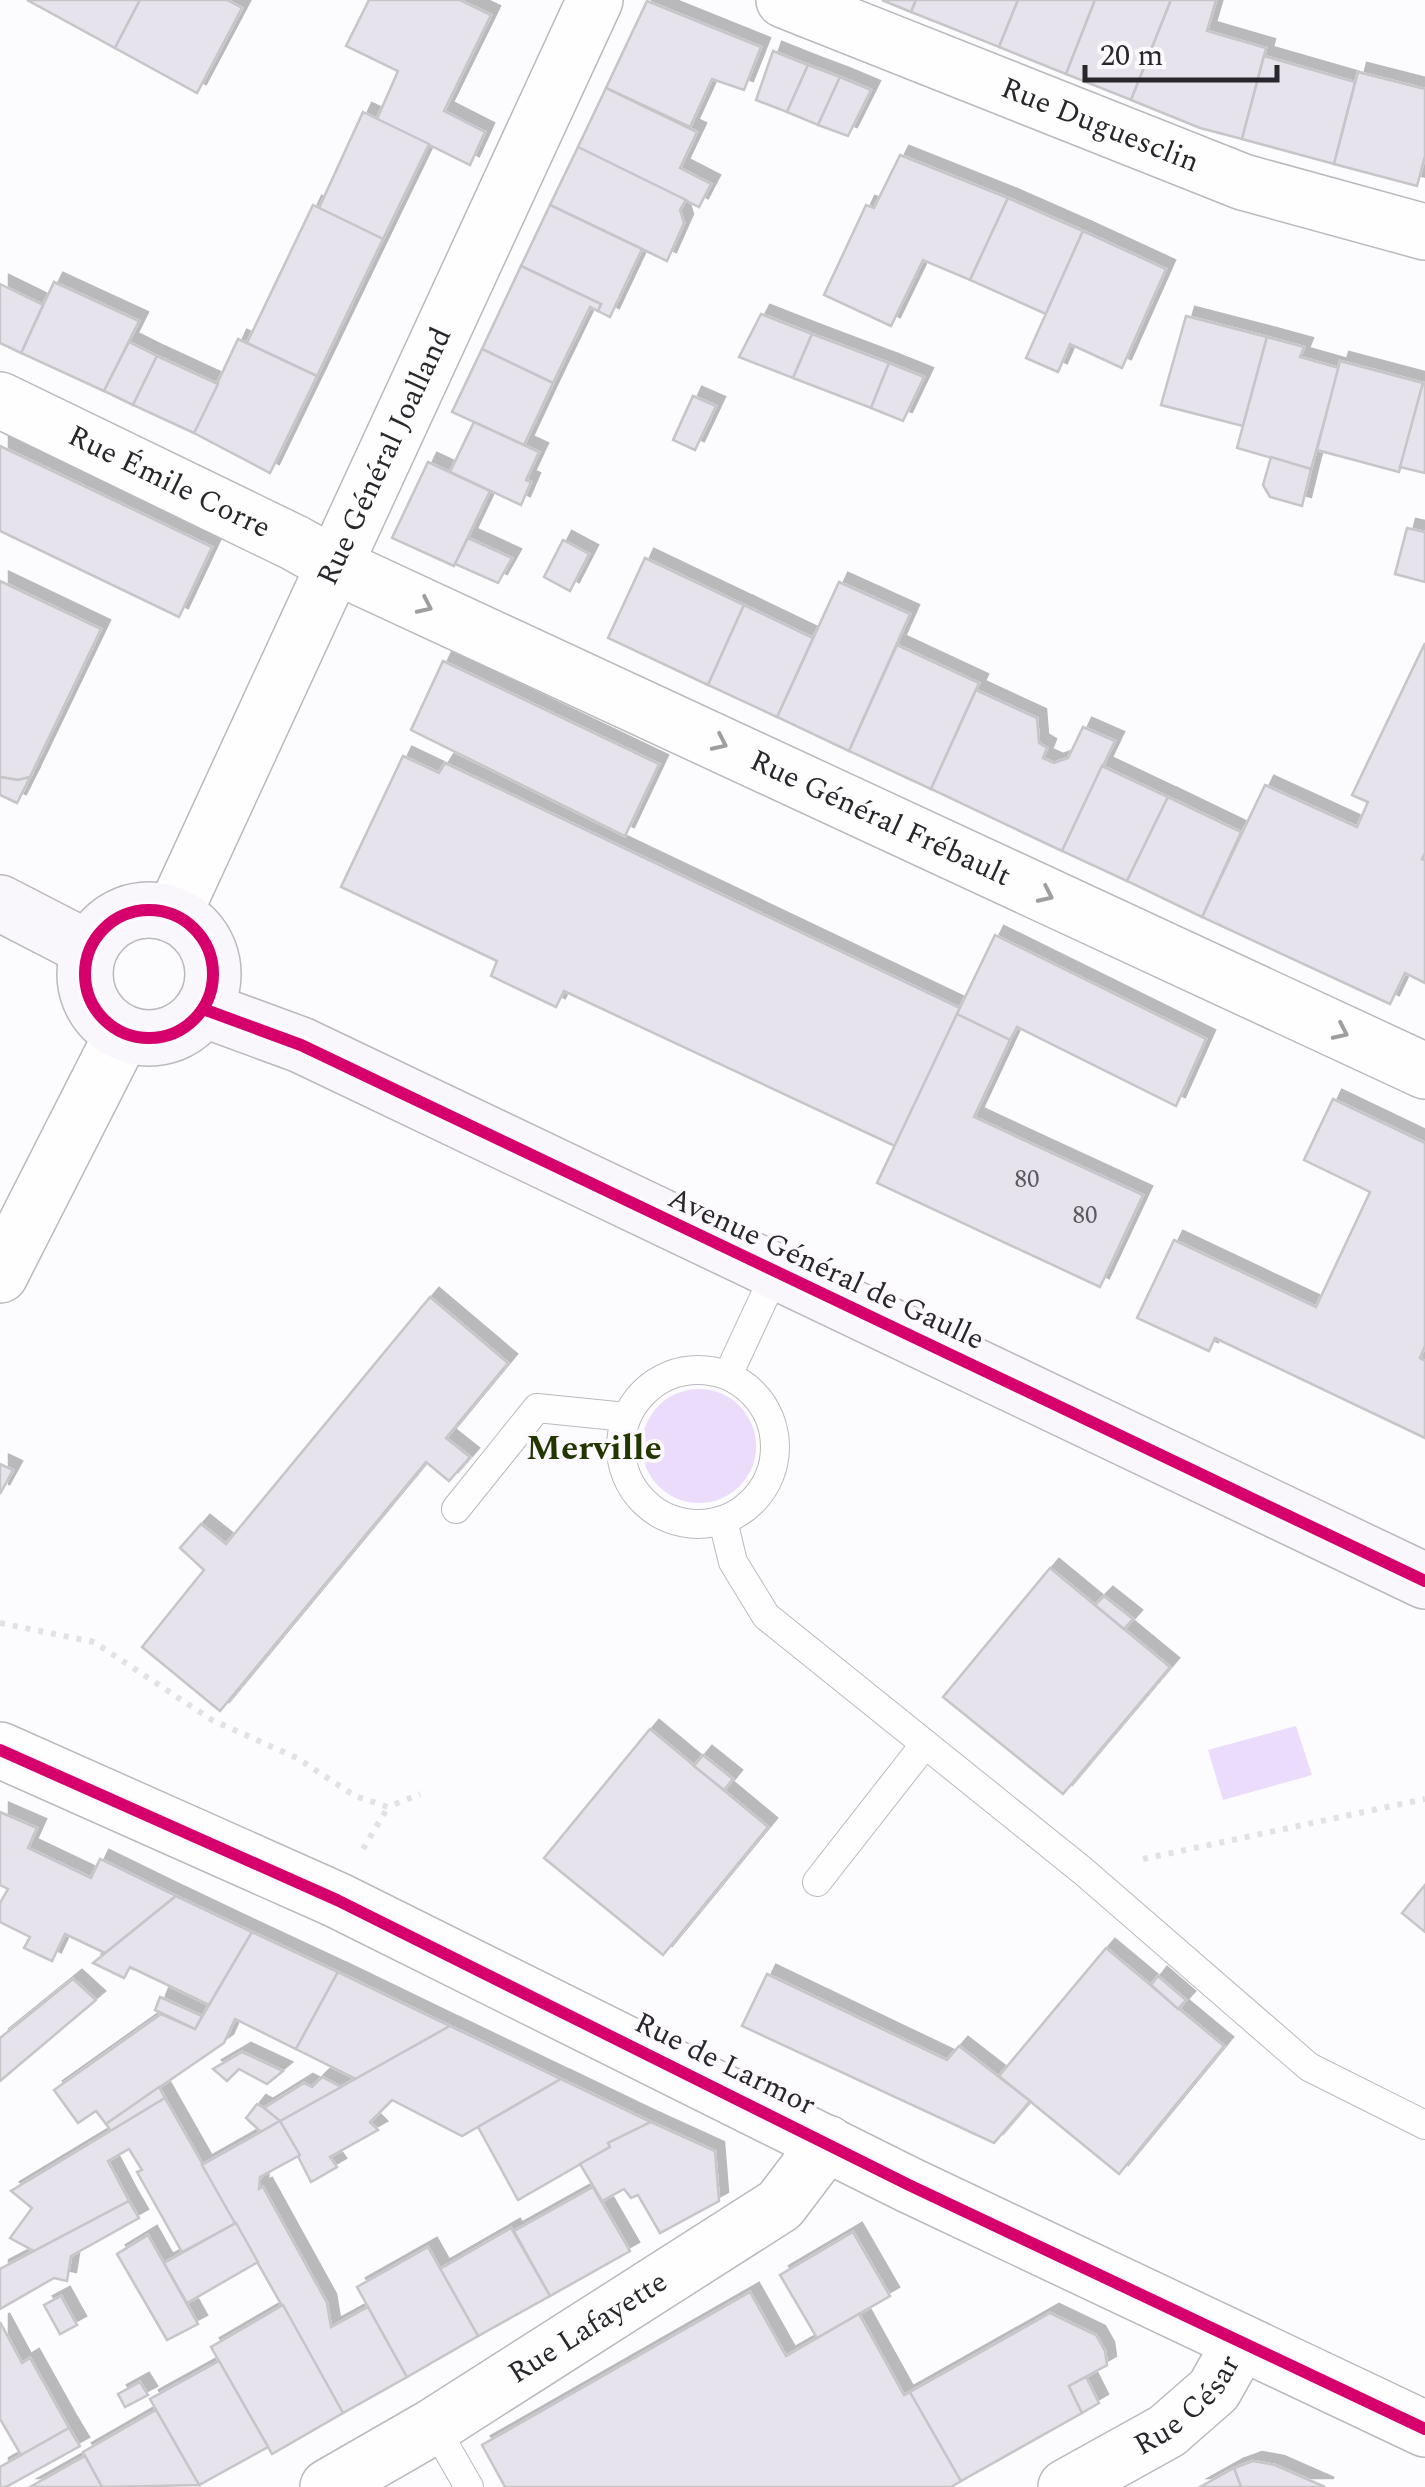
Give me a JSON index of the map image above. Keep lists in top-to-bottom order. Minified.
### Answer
{"streets":{"main road":["Avenue Général de Gaulle"],"street":["Rue Duguesclin","Rue Général Joalland","Rue Émile Corre","Rue Général Frébault","Rue de Larmor","Rue Lafayette","Rue César"]},"crossings":[["Rue Général Joalland","Rue Émile Corre"],["Rue Général Joalland","Rue Général Frébault"],["Rue Général Joalland","Avenue Général de Gaulle"],["Rue Émile Corre","Rue Général Frébault"],["Rue de Larmor","Rue Lafayette"],["Rue de Larmor","Rue César"]],"one_way":["Rue Général Frébault"],"districts":["Merville"],"house_numbers":["80","80"],"scale_bar":"20 m"}
